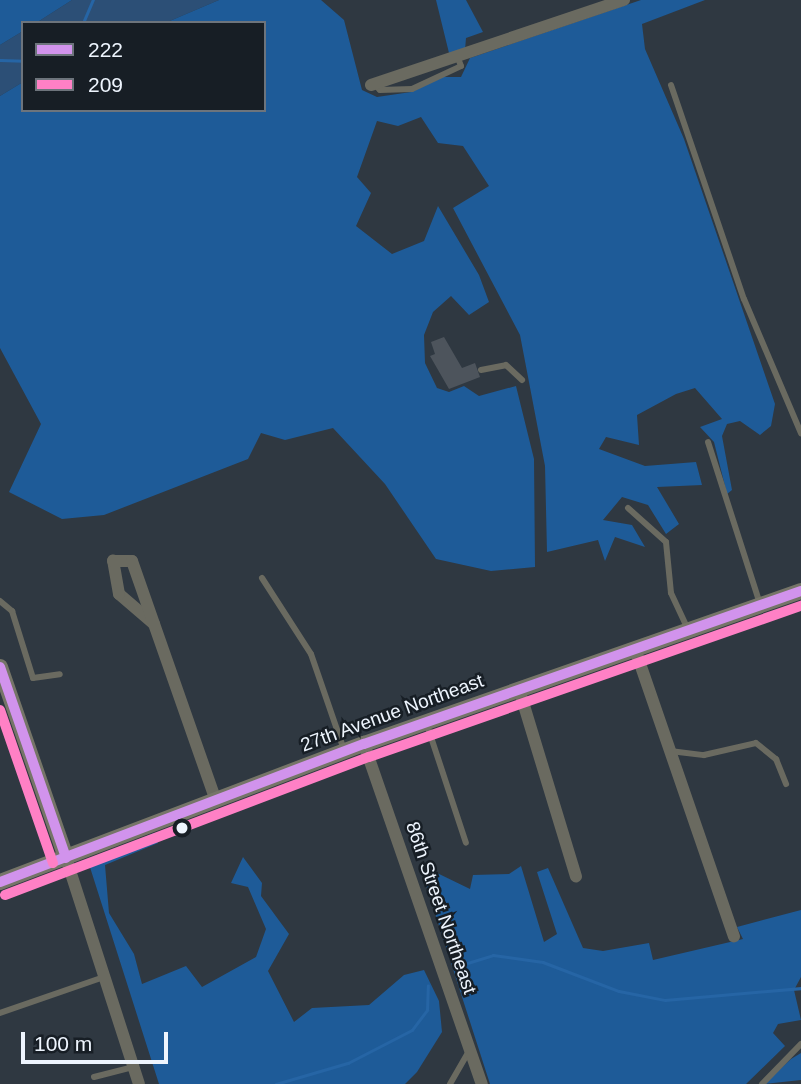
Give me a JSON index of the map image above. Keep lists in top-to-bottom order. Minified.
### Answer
{"streets":{"street":["27th Avenue Northeast","86th Street Northeast"]},"crossings":[["27th Avenue Northeast","86th Street Northeast"]],"lines":["transit line 222","transit line 209"],"legend":["222","209"],"scale_bar":"100 m"}
